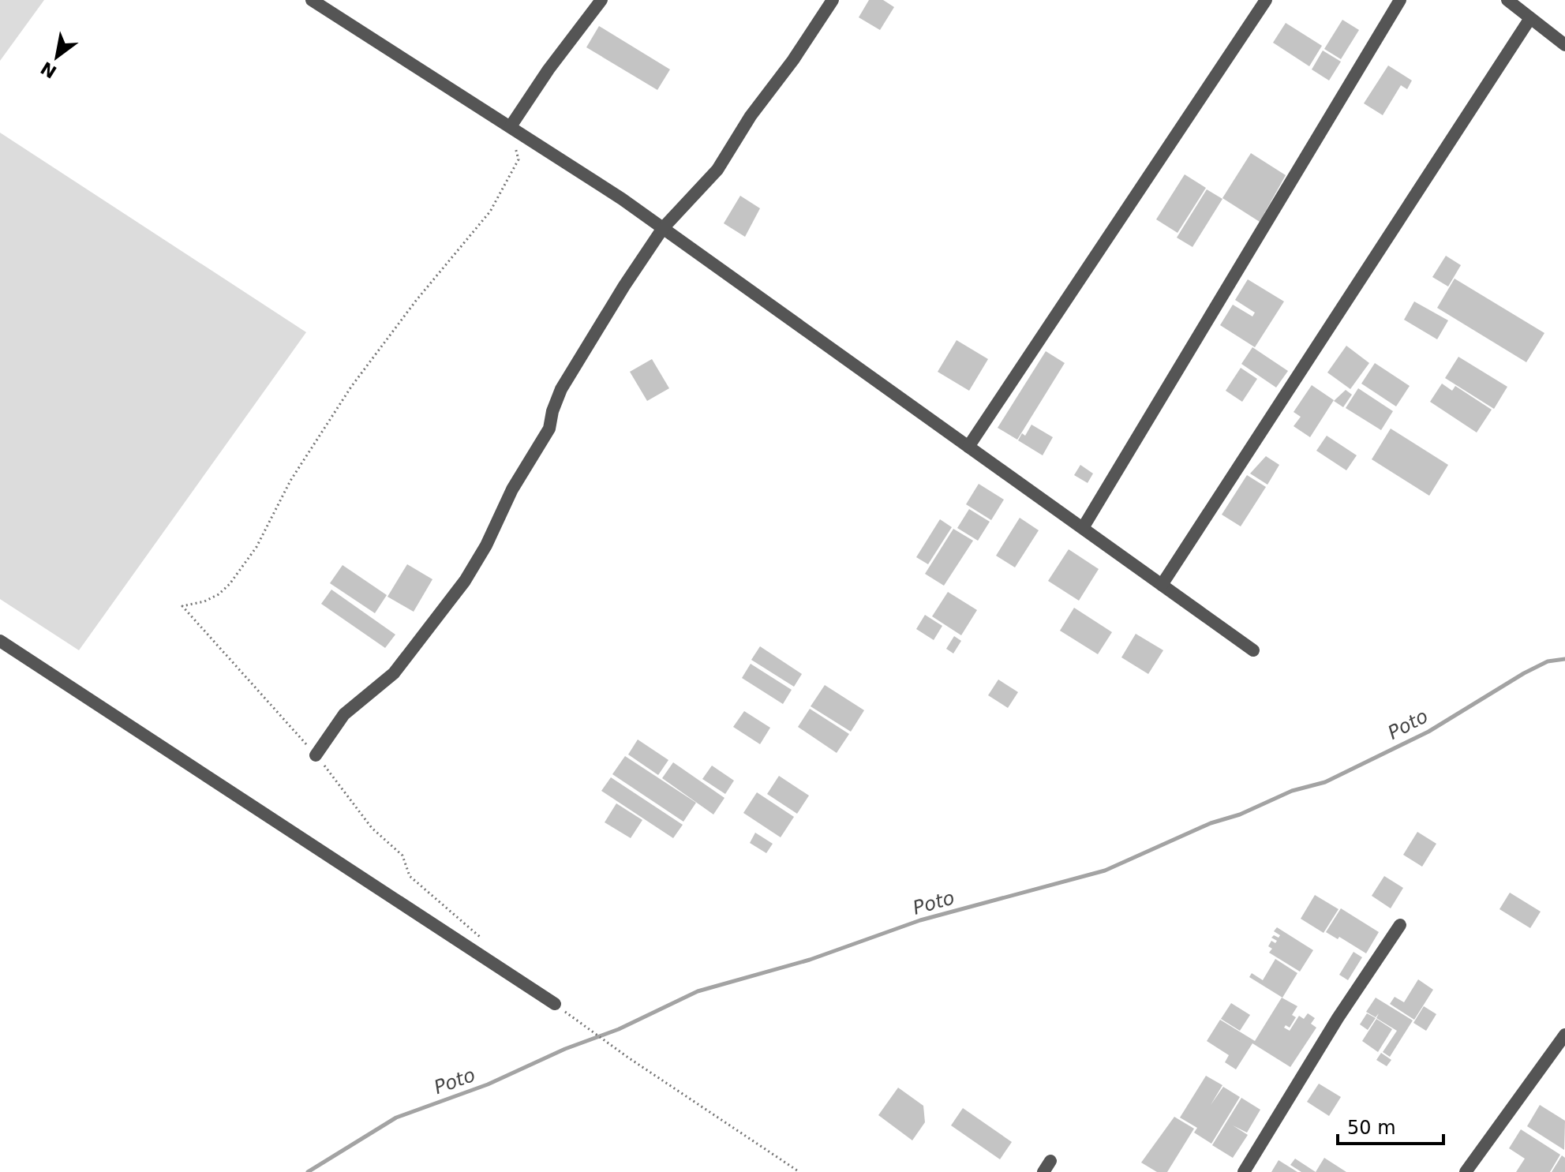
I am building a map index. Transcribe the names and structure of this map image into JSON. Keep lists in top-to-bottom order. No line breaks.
{"water":["Poto"],"scale_bar":"50 m","north":"bottom left"}
